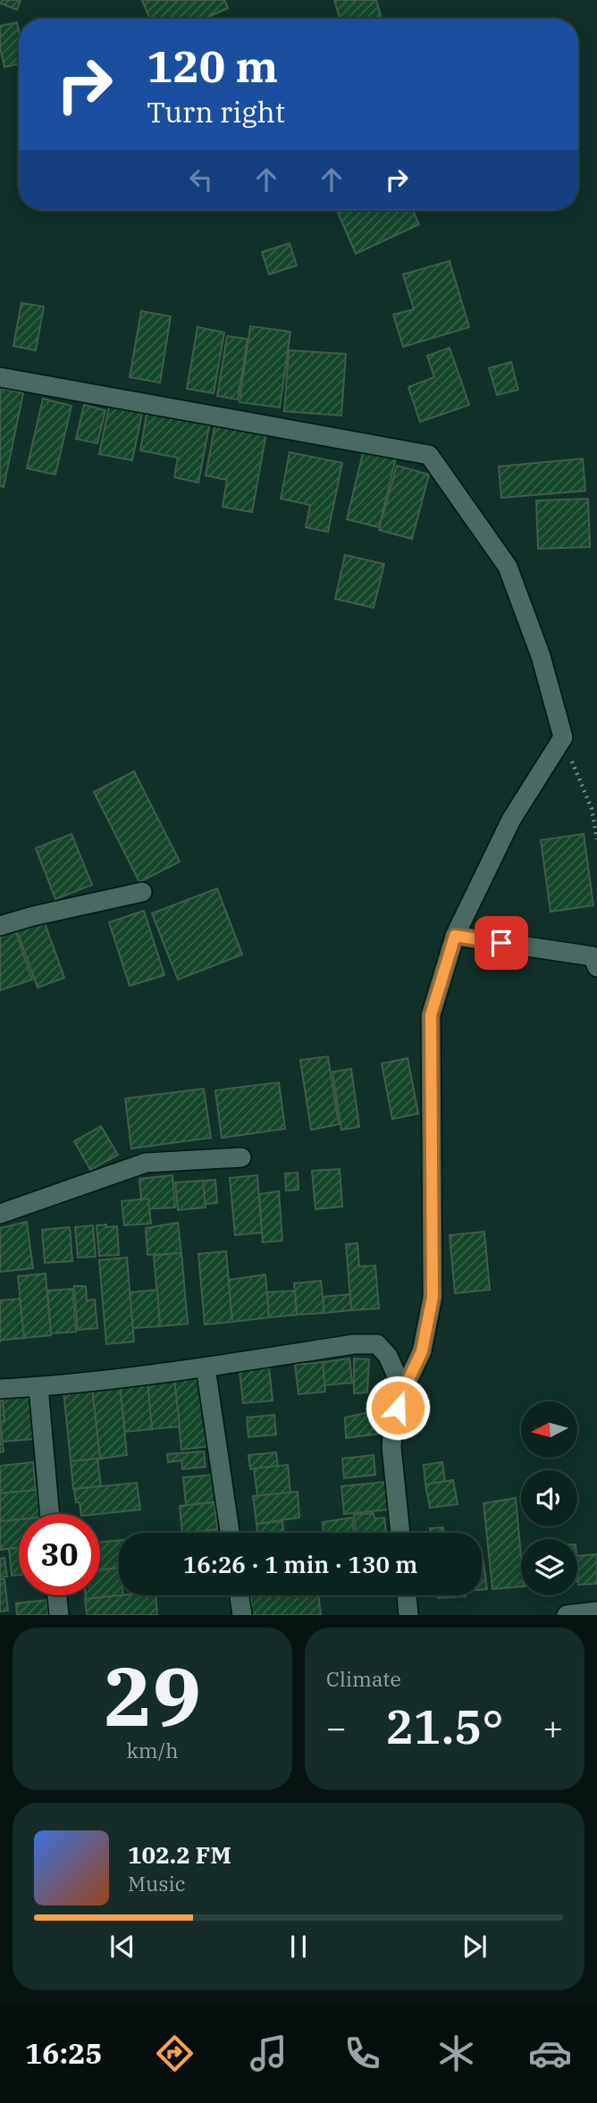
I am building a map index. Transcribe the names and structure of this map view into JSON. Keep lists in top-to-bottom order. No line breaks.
{"north":"left","page":{"turn":["120 m","Turn right"],"limit":"30","trip":"16:26 · 1 min · 130 m","tile":[["29","km/h"],"Climate"],"heat":["−","21.5°","+"],"song":["102.2 FM","Music"],"tabs":"16:25"}}
